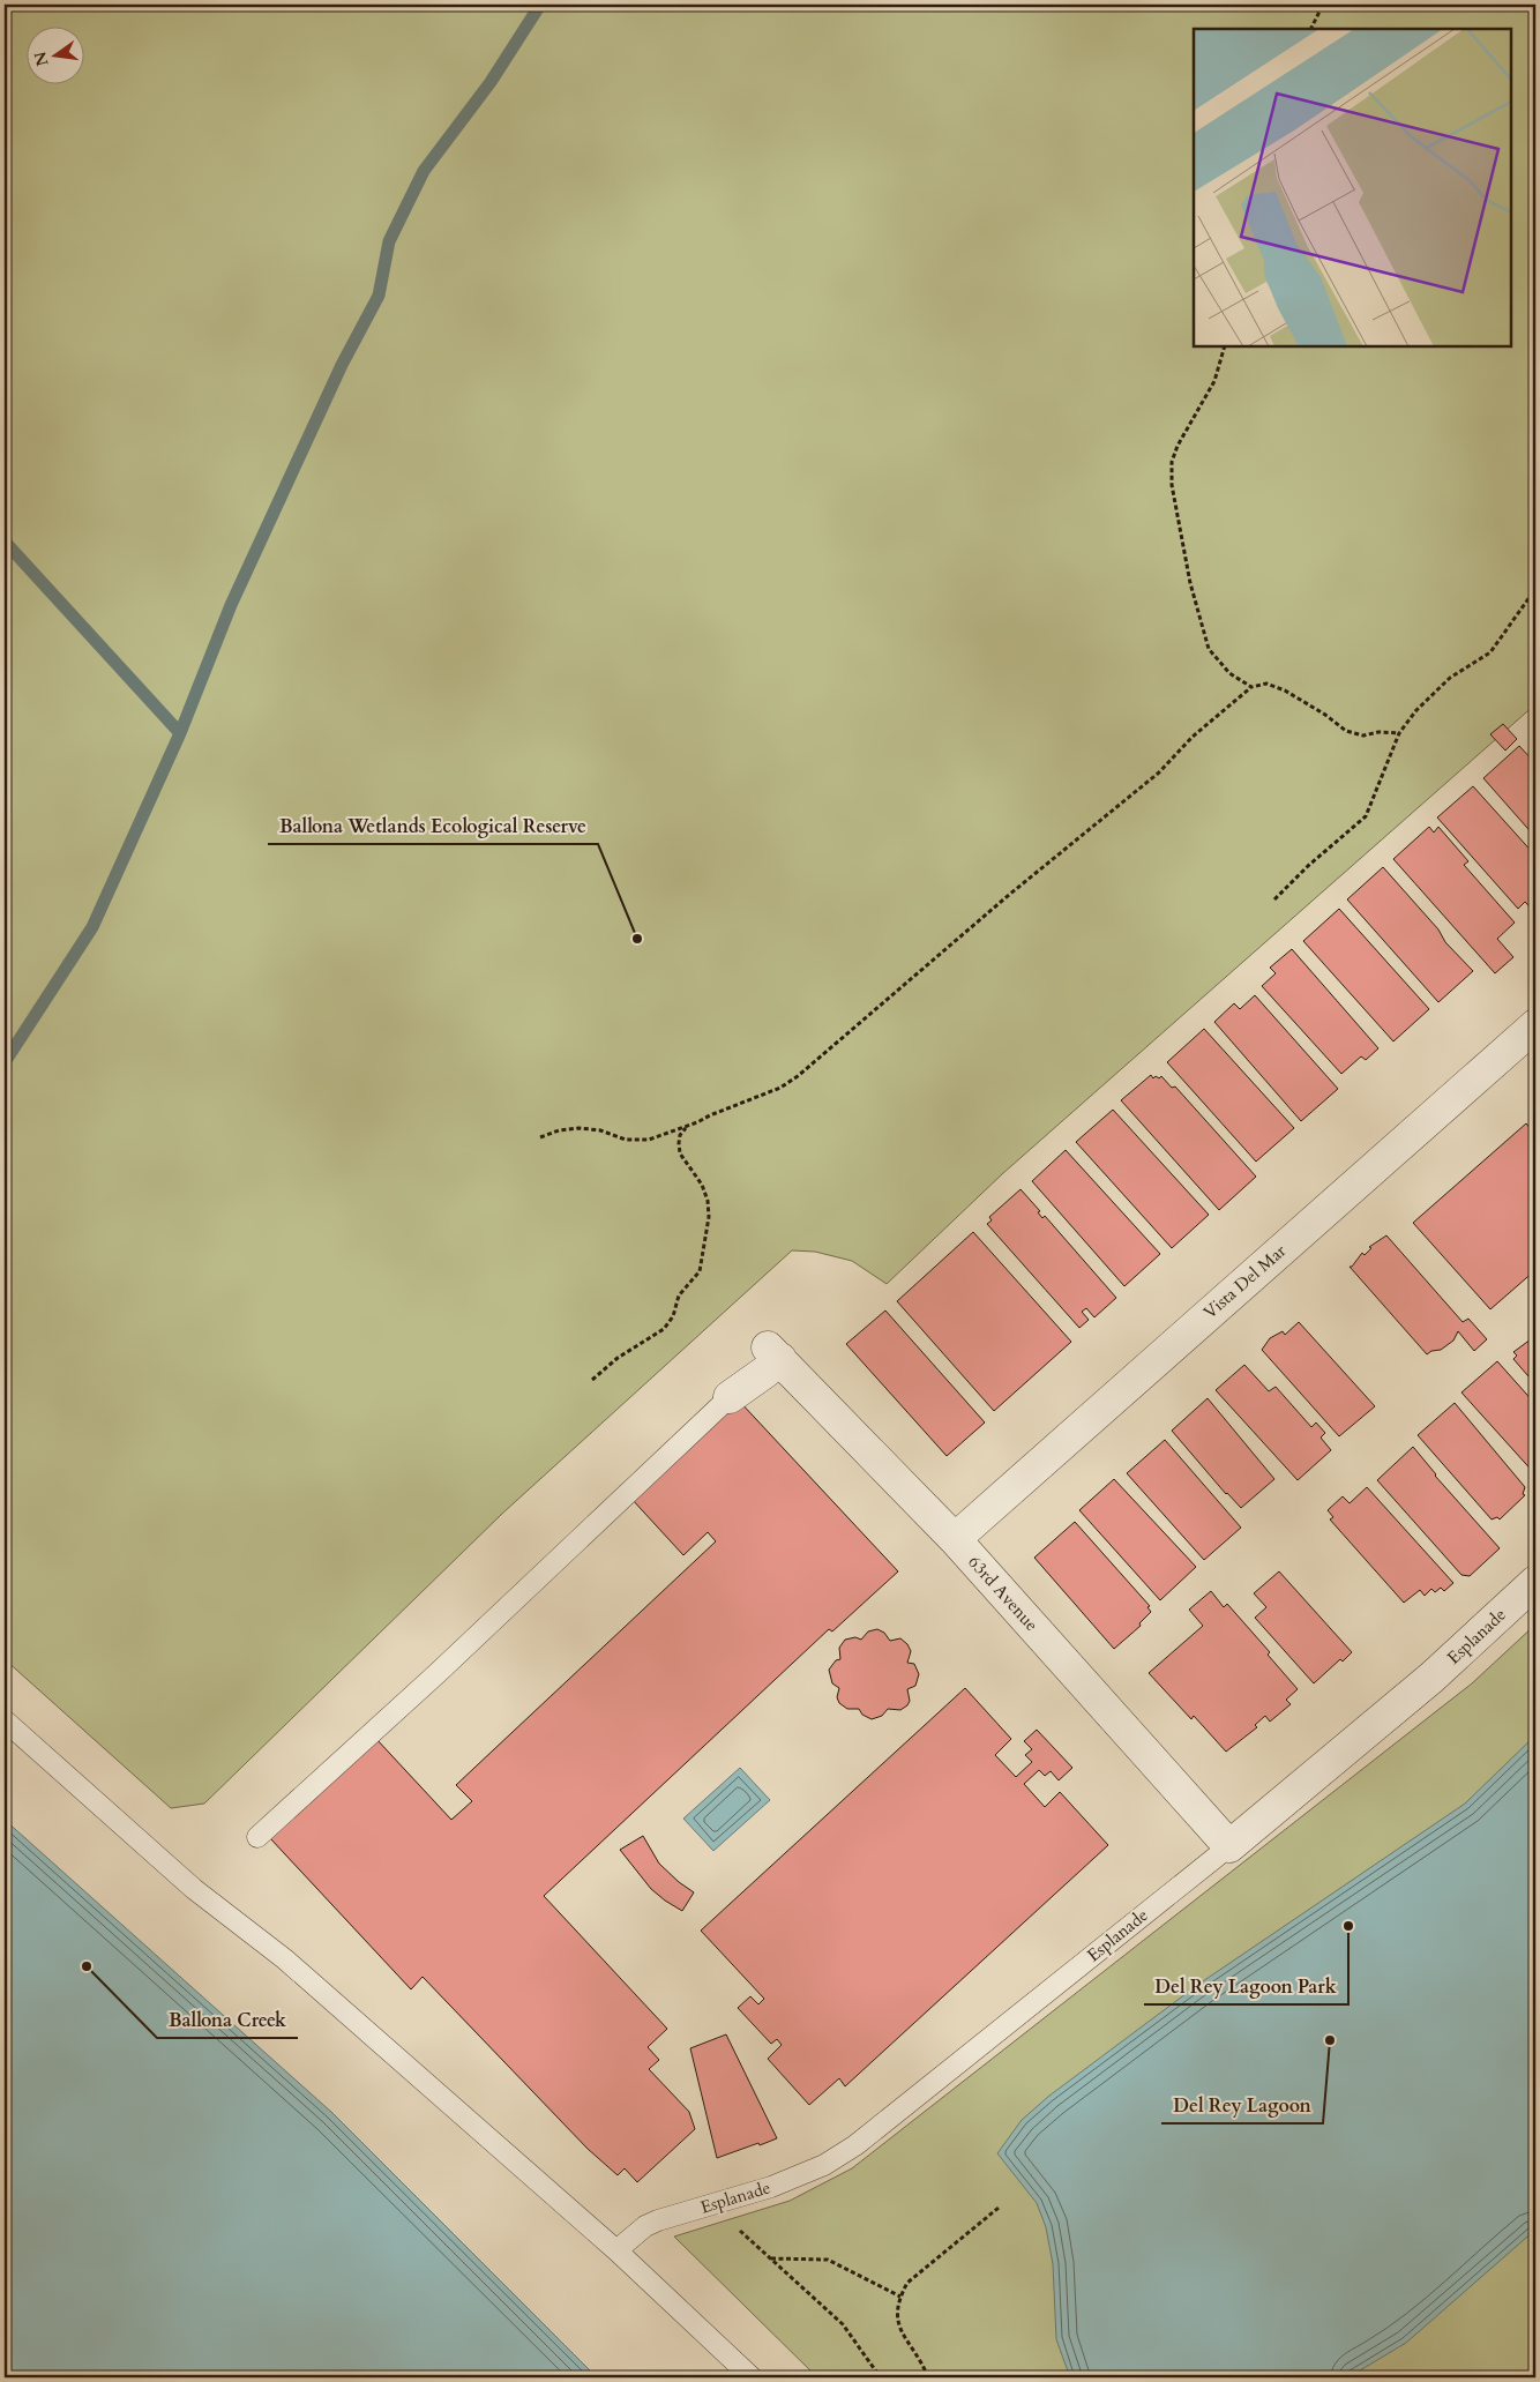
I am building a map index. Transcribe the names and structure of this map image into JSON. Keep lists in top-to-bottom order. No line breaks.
{"streets":{"street":["Vista Del Mar","63rd Avenue","Esplanade"]},"crossings":[["Vista Del Mar","63rd Avenue"],["63rd Avenue","Esplanade"]],"places":["Ballona Wetlands Ecological Reserve","Del Rey Lagoon Park","Ballona Creek","Del Rey Lagoon"],"north":"left"}
